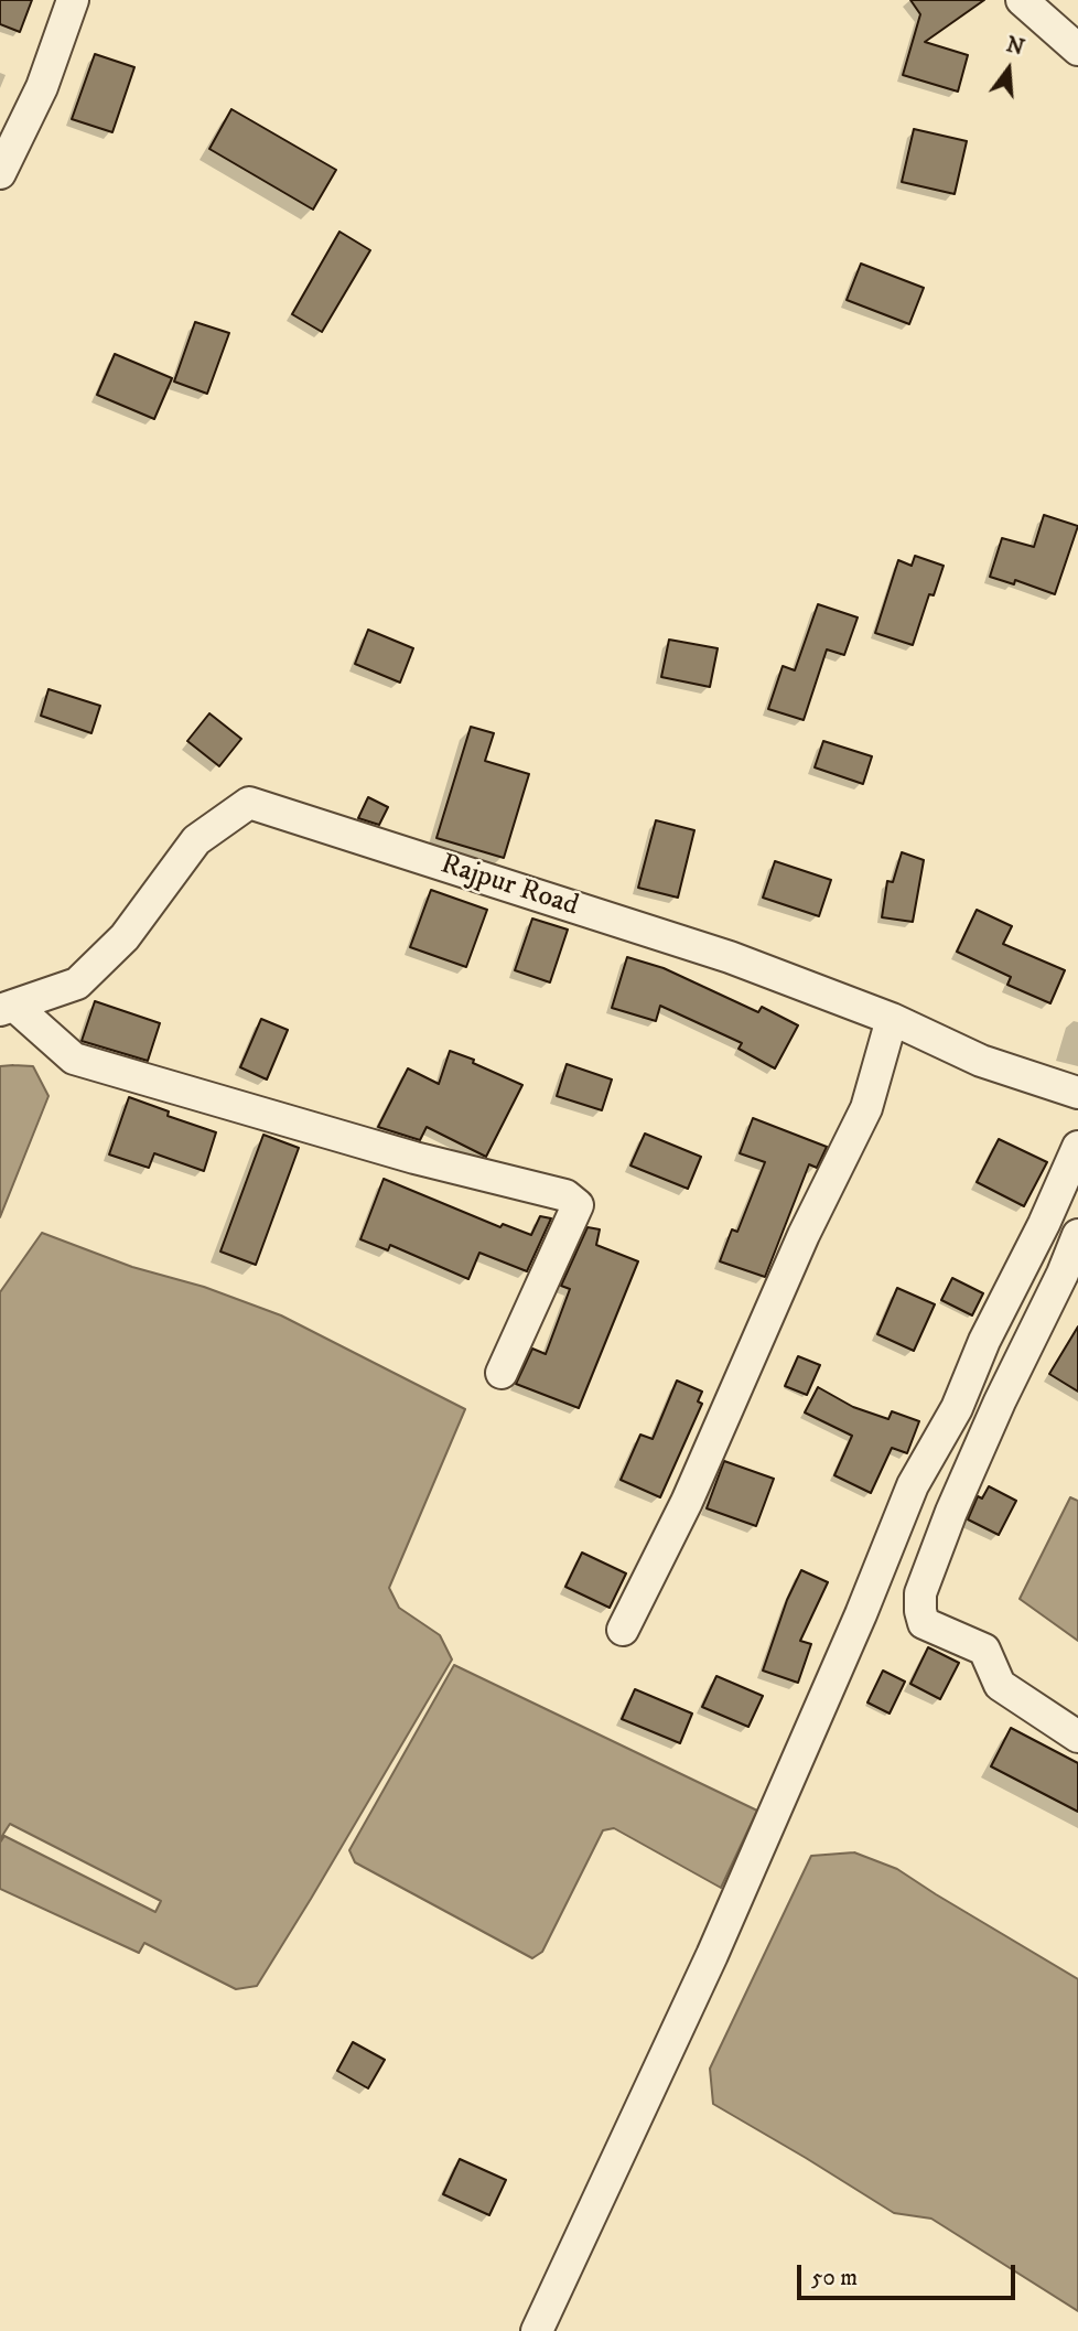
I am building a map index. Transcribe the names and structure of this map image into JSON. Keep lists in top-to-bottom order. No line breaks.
{"streets":{"street":["Rajpur Road"]},"scale_bar":"50 m","north":"top"}
